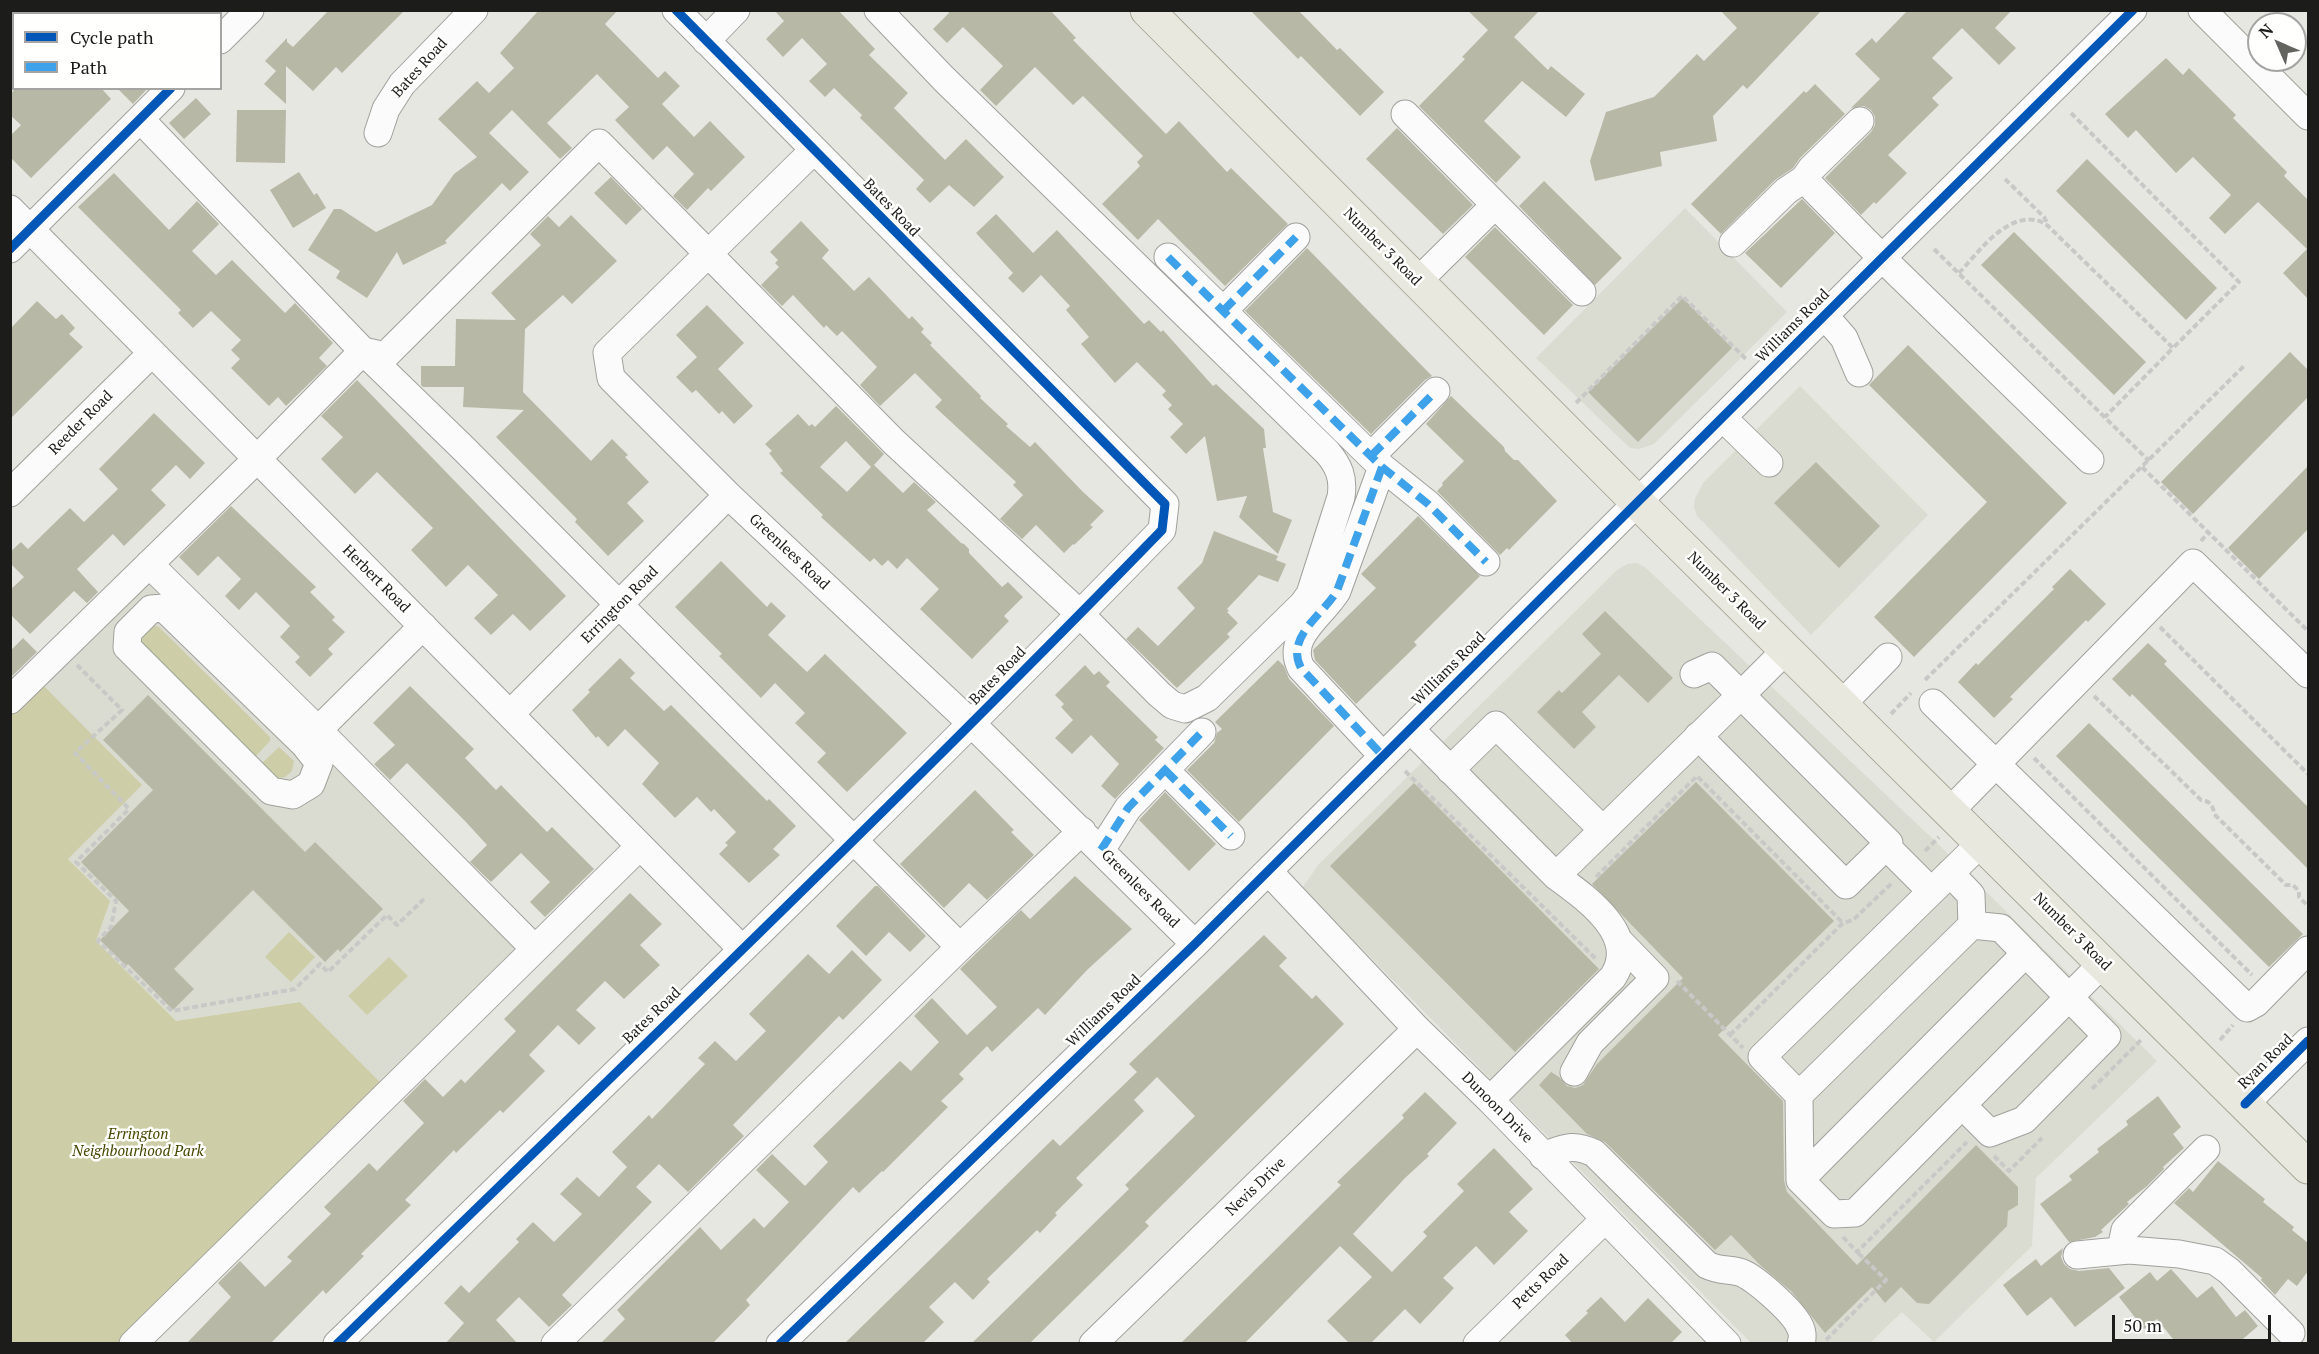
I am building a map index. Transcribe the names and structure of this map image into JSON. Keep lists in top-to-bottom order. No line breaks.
{"streets":{"main road":["Number 3 Road"],"street":["Bates Road","Williams Road","Reeder Road","Greenlees Road","Herbert Road","Errington Road","Ryan Road","Dunoon Drive","Nevis Drive","Petts Road"]},"crossings":[["Bates Road","Greenlees Road"],["Bates Road","Herbert Road"],["Number 3 Road","Williams Road"],["Number 3 Road","Ryan Road"],["Williams Road","Greenlees Road"],["Williams Road","Dunoon Drive"],["Reeder Road","Herbert Road"],["Greenlees Road","Errington Road"],["Herbert Road","Errington Road"],["Dunoon Drive","Nevis Drive"],["Dunoon Drive","Petts Road"]],"parks":["Errington Neighbourhood Park"],"legend":["Cycle path","Path"],"scale_bar":"50 m","north":"top left"}
